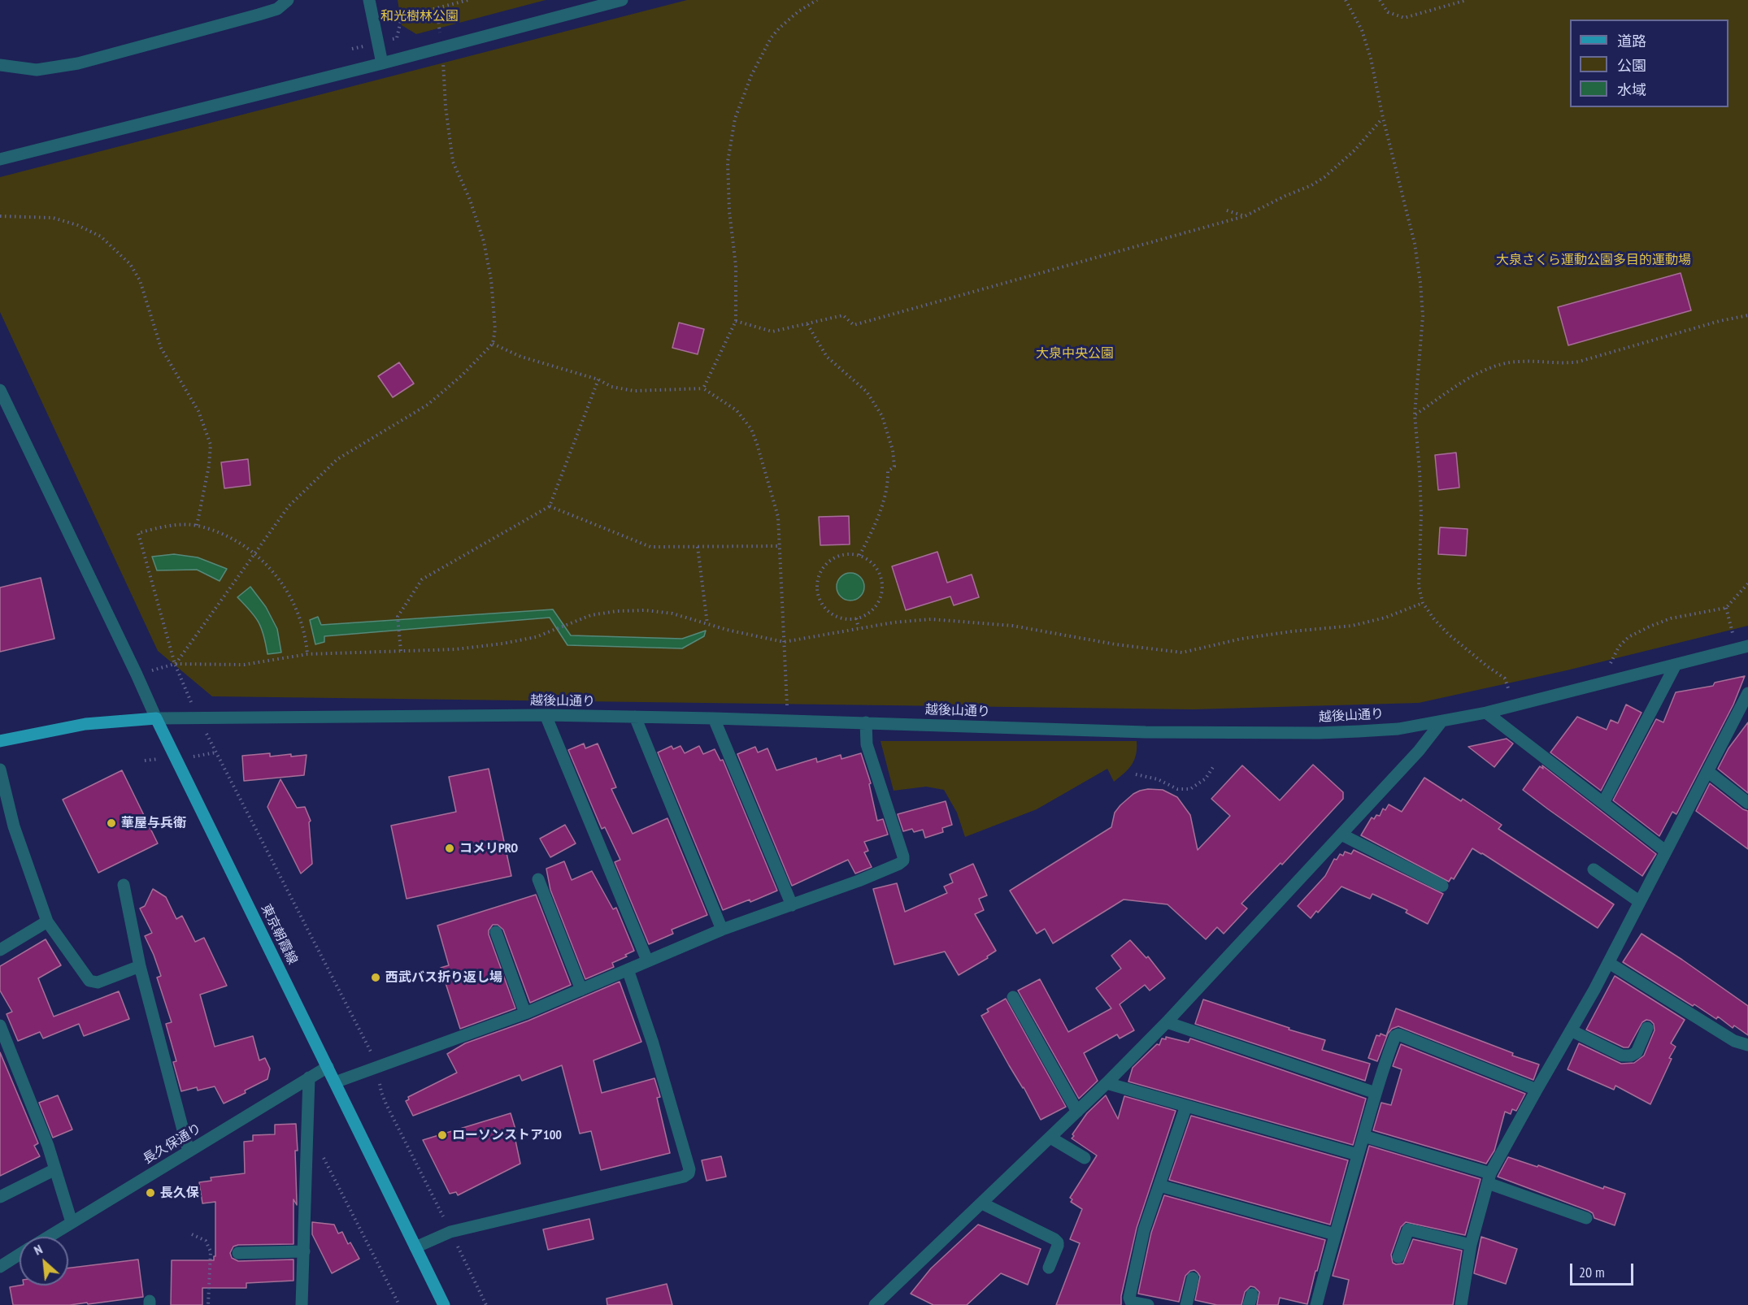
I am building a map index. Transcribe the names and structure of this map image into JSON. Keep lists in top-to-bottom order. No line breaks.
{"streets":{"main road":["東京朝霞線"],"street":["越後山通り","長久保通り"]},"crossings":[["越後山通り","東京朝霞線"],["東京朝霞線","長久保通り"]],"parks":["和光樹林公園","大泉さくら運動公園多目的運動場","大泉中央公園"],"places":["華屋与兵衛","コメリPRO","西武バス折り返し場","ローソンストア100","長久保"],"legend":["道路","公園","水域"],"scale_bar":"20 m","north":"top left"}
